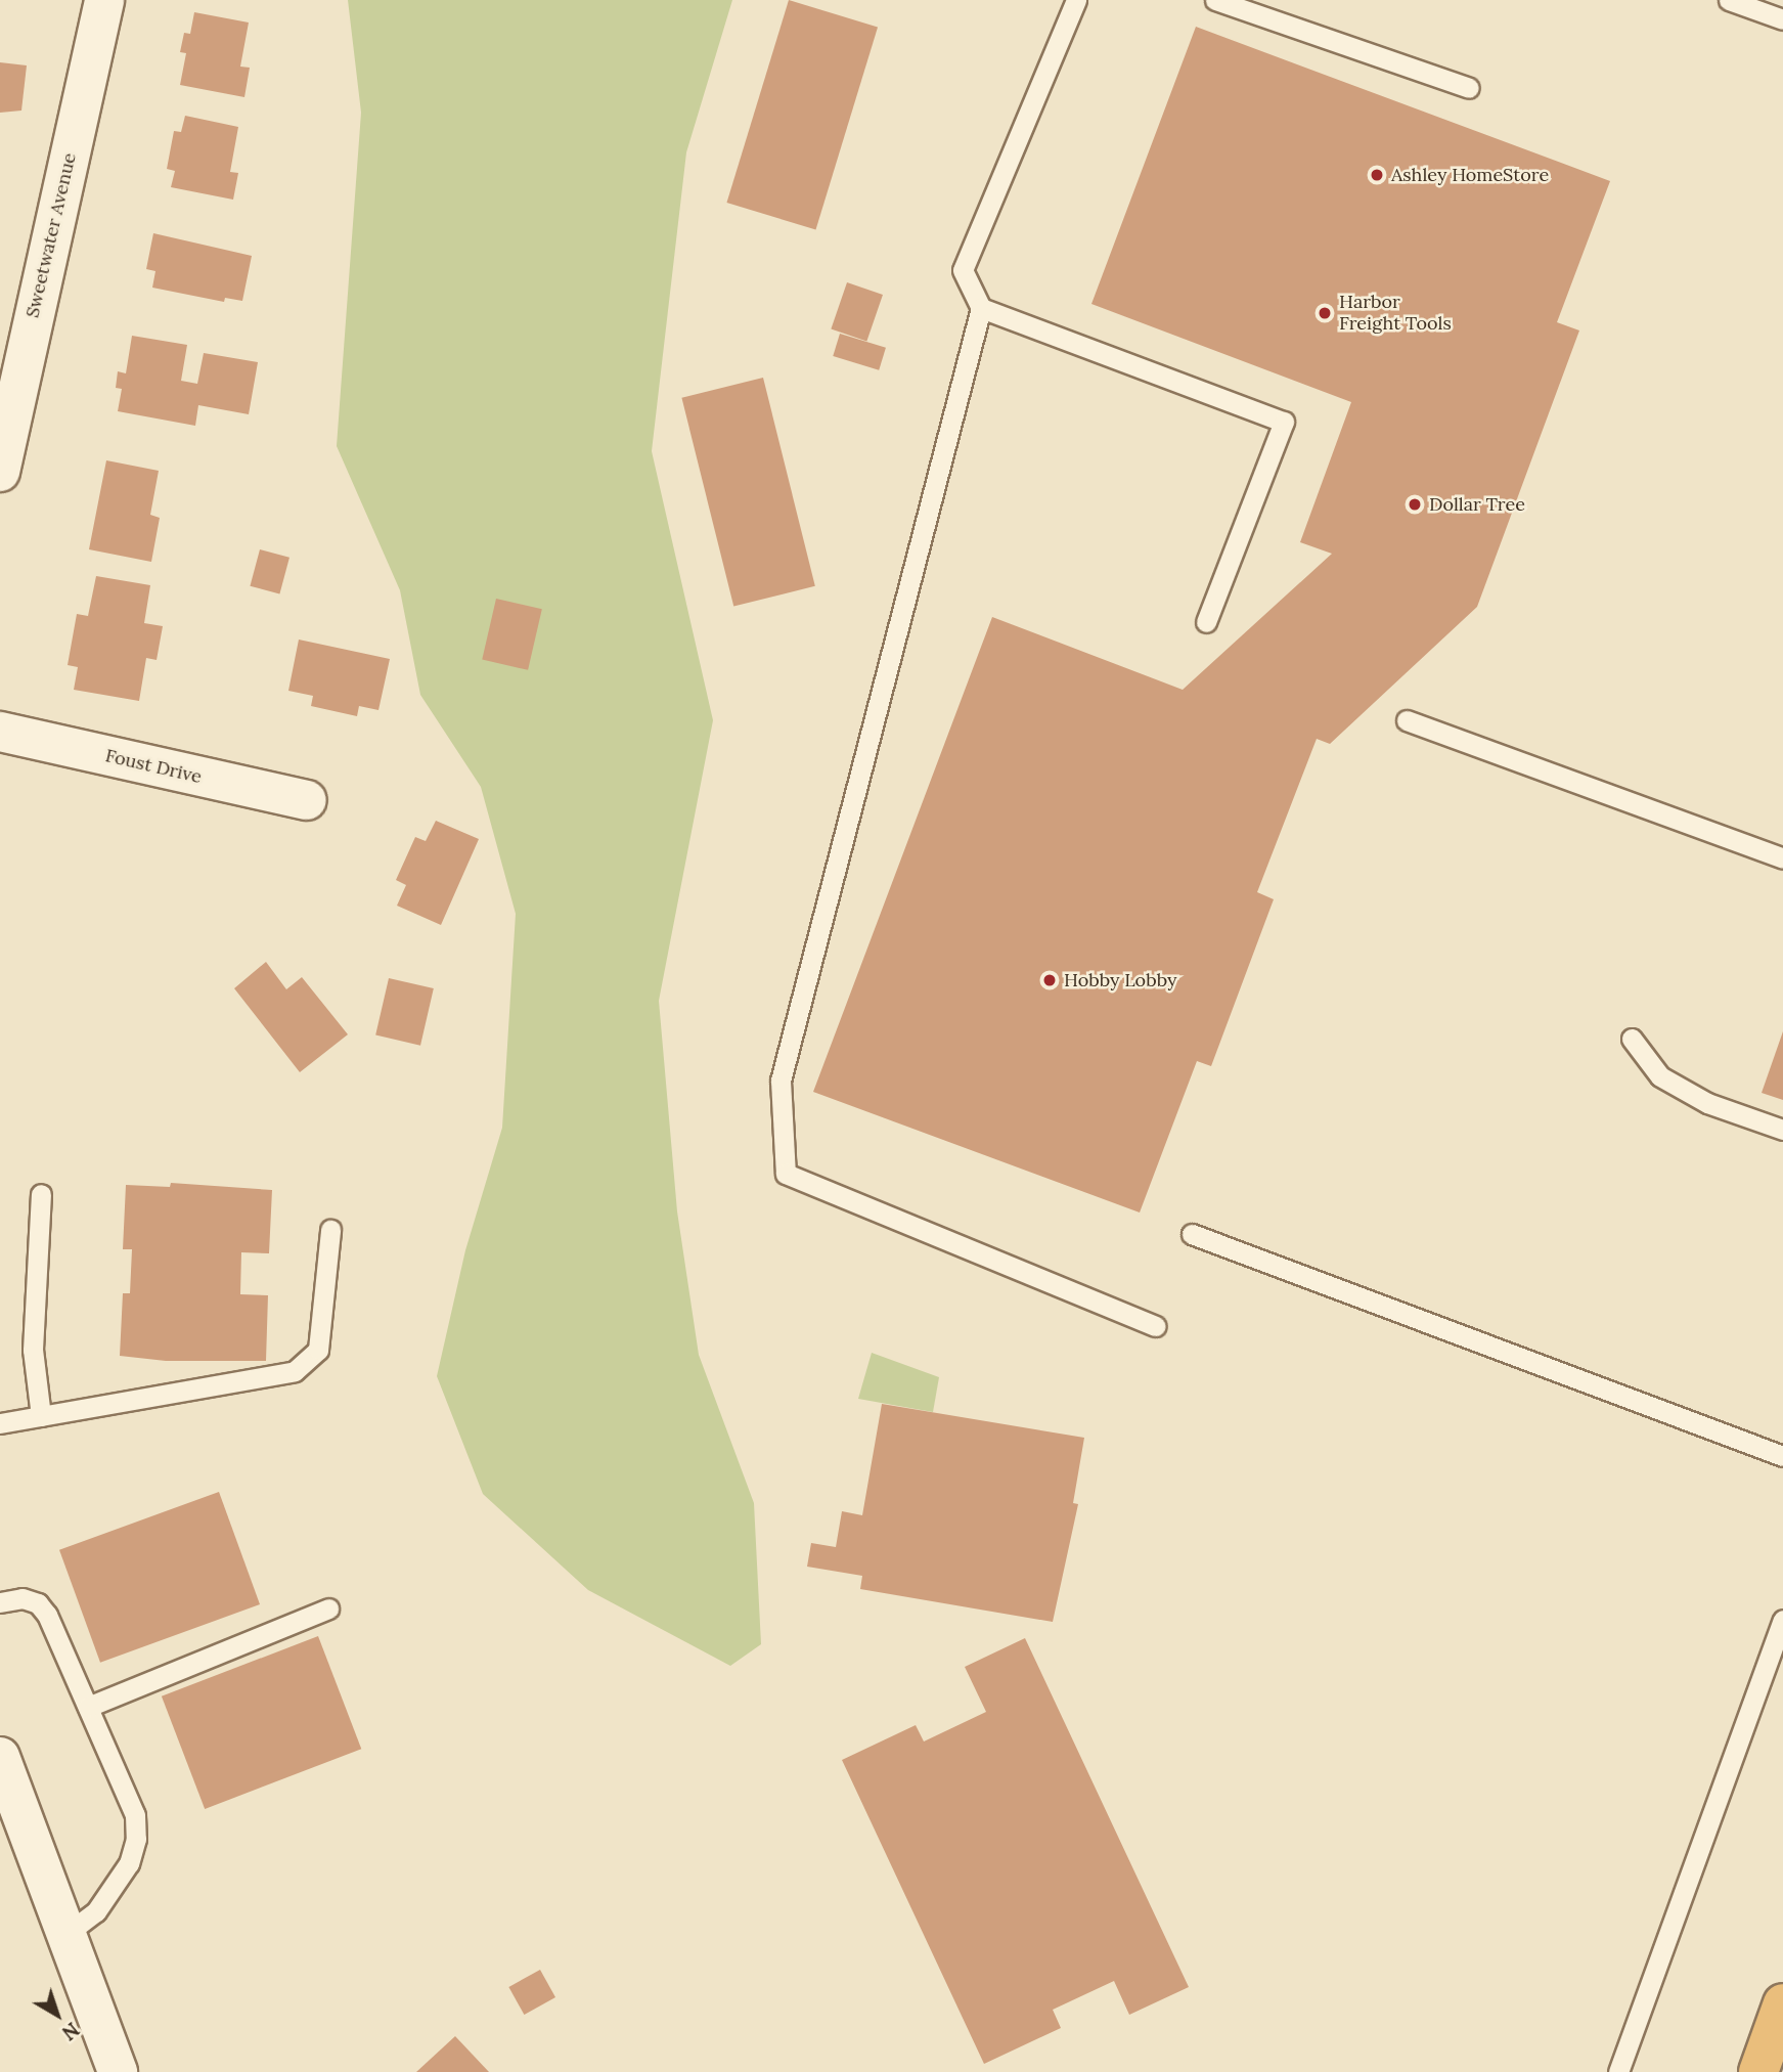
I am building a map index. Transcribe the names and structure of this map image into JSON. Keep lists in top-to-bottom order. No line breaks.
{"streets":{"street":["Sweetwater Avenue","Foust Drive"]},"places":["Ashley HomeStore","Harbor Freight Tools","Dollar Tree","Hobby Lobby"],"north":"bottom right"}
